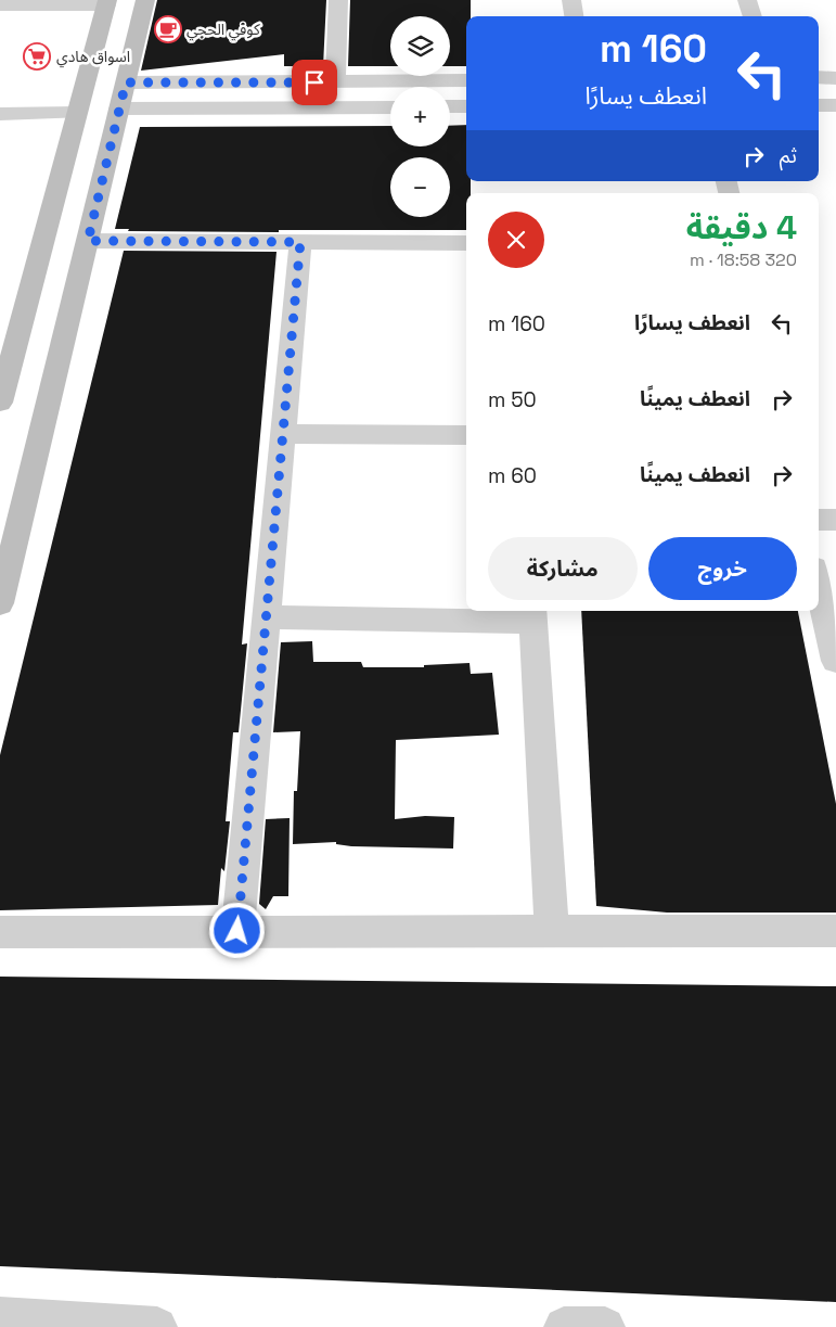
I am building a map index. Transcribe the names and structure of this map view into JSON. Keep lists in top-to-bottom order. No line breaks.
{"places":{"cafe":["كوفي الحجي"],"supermarket":["اسواق هادي"]},"page":{"map_buttons":["+","−"],"turn":["160 m","انعطف يسارًا"],"then":"ثم","heading":["4 دقيقة","320 m · 18:58"],"list":[{"name":"انعطف يسارًا","value":"160 m"},{"name":"انعطف يمينًا","value":"50 m"},{"name":"انعطف يمينًا","value":"60 m"}],"buttons":["خروج","مشاركة"]}}
